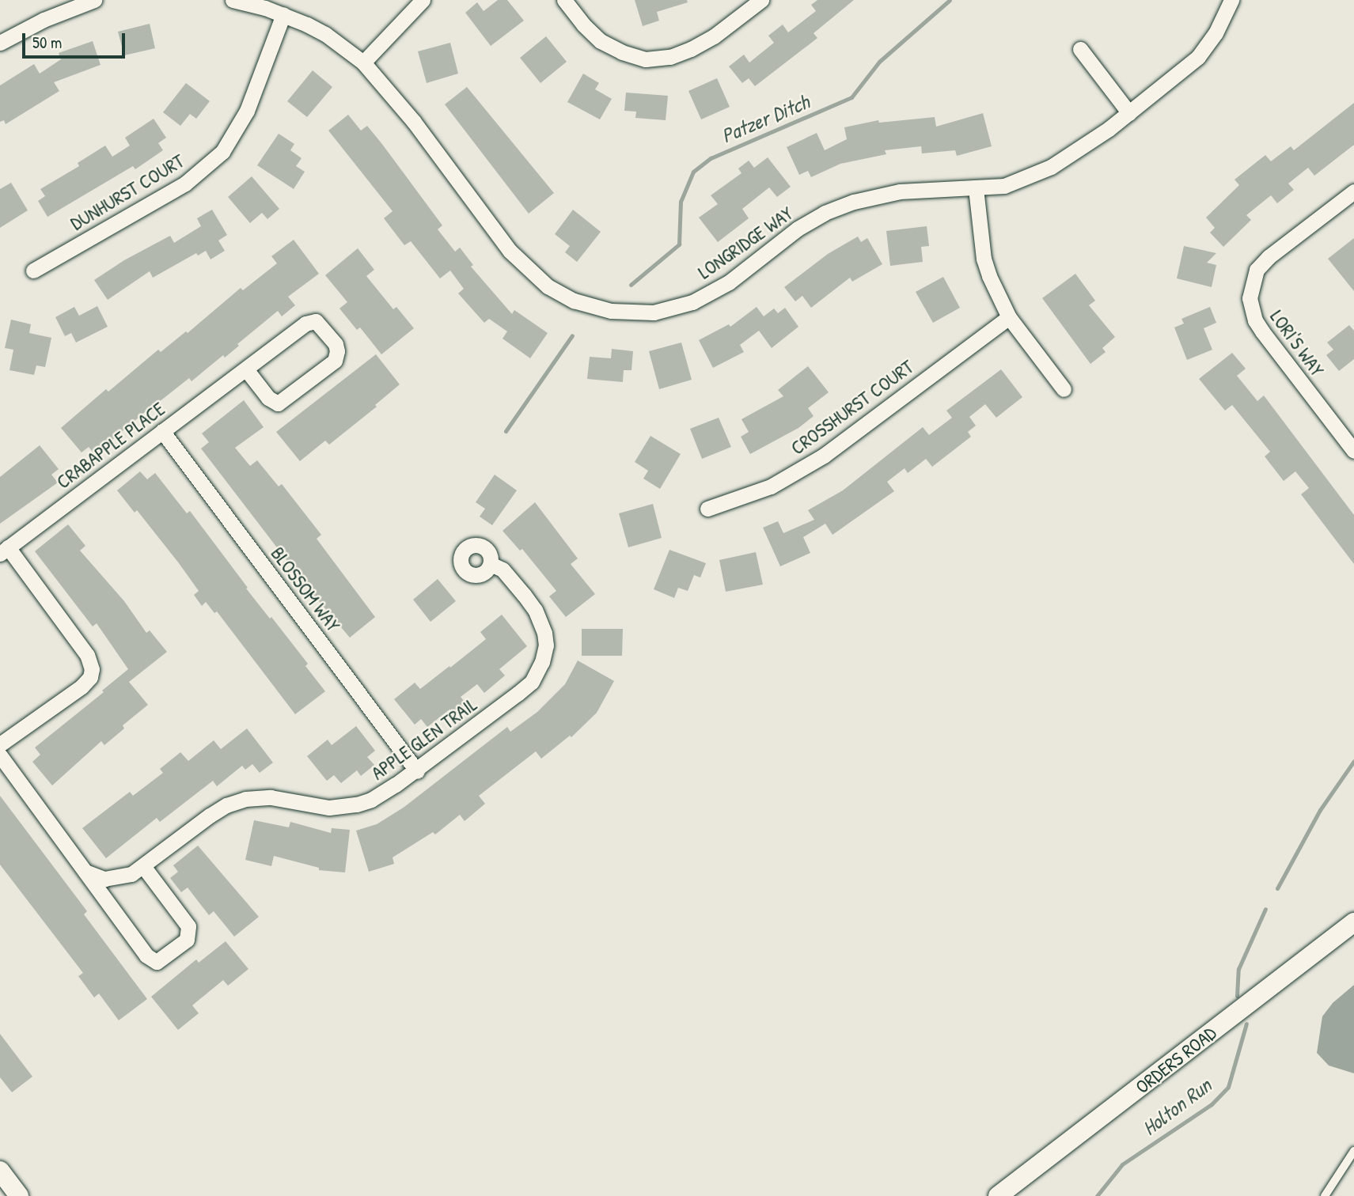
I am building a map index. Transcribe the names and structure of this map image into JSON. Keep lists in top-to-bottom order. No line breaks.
{"streets":{"street":["DUNHURST COURT","LONGRIDGE WAY","LORI'S WAY","CROSSHURST COURT","CRABAPPLE PLACE","BLOSSOM WAY","APPLE GLEN TRAIL","ORDERS ROAD"]},"crossings":[["DUNHURST COURT","LONGRIDGE WAY"],["CRABAPPLE PLACE","BLOSSOM WAY"],["BLOSSOM WAY","APPLE GLEN TRAIL"]],"water":["Patzer Ditch","Holton Run"],"scale_bar":"50 m"}
